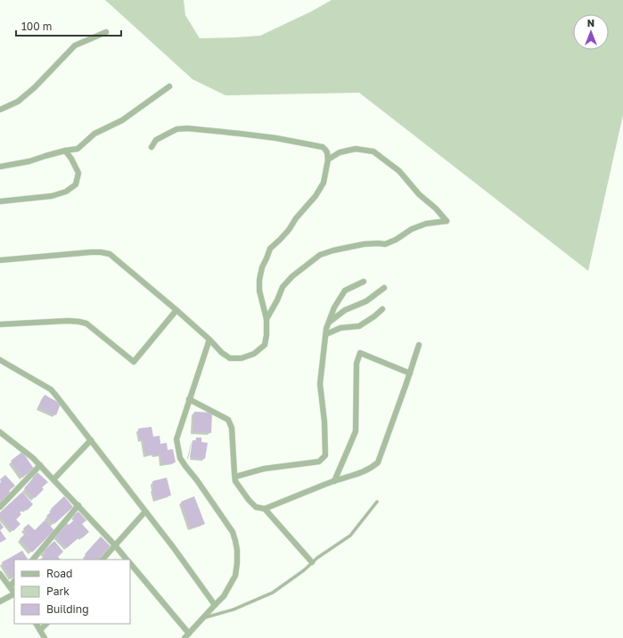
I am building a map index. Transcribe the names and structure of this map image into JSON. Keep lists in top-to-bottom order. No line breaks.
{"legend":["Road","Park","Building"],"scale_bar":"100 m","north":"top"}
